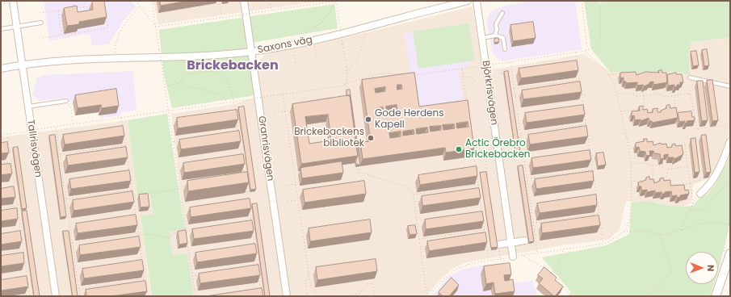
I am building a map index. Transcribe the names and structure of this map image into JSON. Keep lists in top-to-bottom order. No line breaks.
{"streets":{"street":["Saxons väg","Björkrisvägen","Tallrisvägen","Granrisvägen"]},"crossings":[["Saxons väg","Tallrisvägen"],["Saxons väg","Granrisvägen"]],"districts":["Brickebacken"],"places":["Gode Herdens Kapell","Brickebackens bibliotek","Actic Örebro Brickebacken"],"north":"right"}
